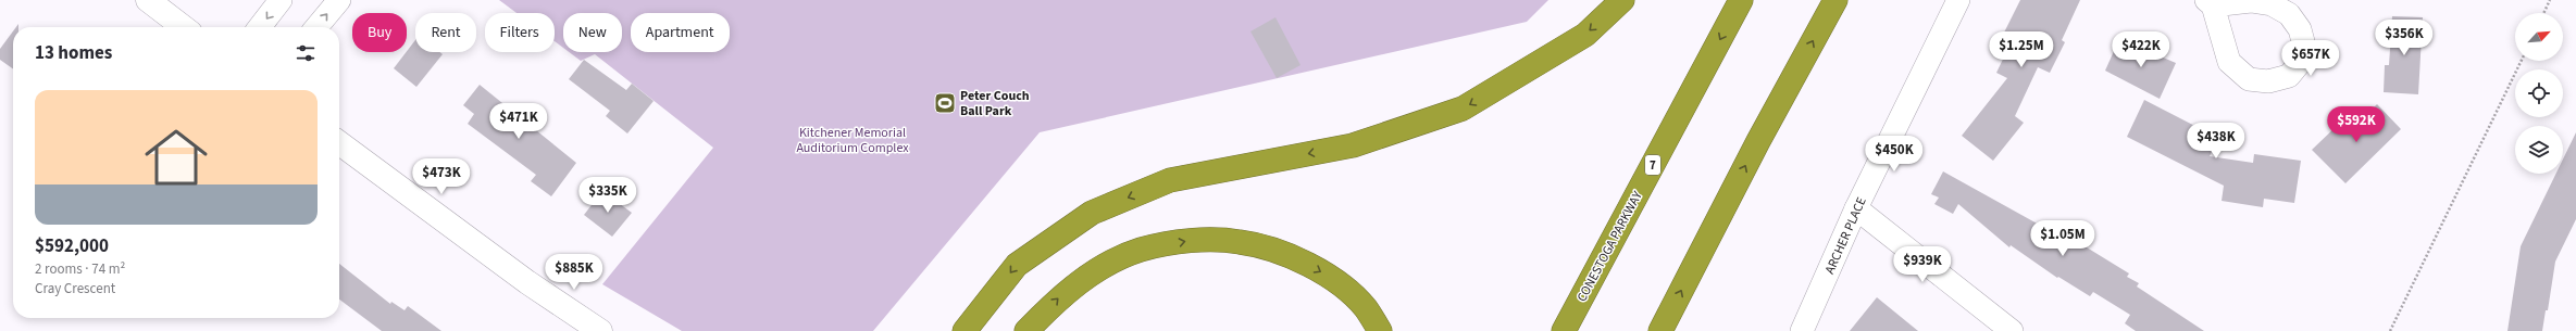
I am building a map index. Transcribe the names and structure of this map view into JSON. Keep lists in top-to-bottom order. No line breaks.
{"streets":{"highway":["7","CONESTOGA PARKWAY"],"street":["ARCHER PLACE"]},"parks":["Kitchener Memorial Auditorium Complex"],"places":{"sports":["Peter Couch Ball Park"]},"north":"top right","page":{"chip":["Buy","Rent","Filters","New","Apartment"],"price":["$356K","$1.25M","$422K","$657K","$471K","$592K","$438K","$450K","$473K","$335K","$1.05M","$939K","$885K"],"heading":"13 homes","list":[{"name":"$592,000","note":"2 rooms · 74 m² · Cray Crescent"}]}}
